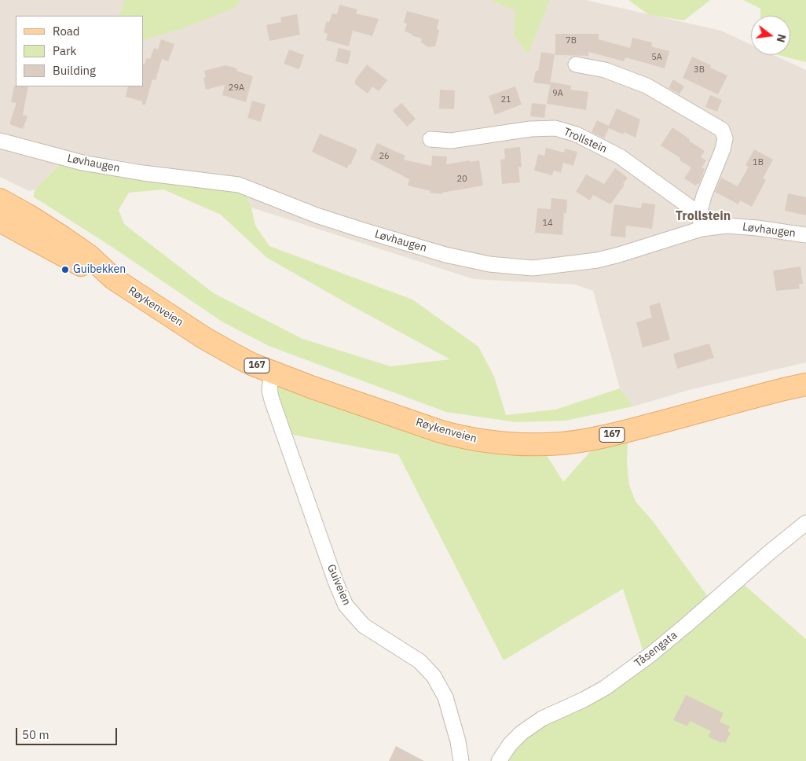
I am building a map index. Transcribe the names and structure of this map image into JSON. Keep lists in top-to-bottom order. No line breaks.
{"streets":{"main road":["Røykenveien","167"],"street":["Trollstein","Løvhaugen","Guiveien","Tåsengata"]},"crossings":[["Røykenveien","Guiveien"]],"districts":["Trollstein"],"places":["Guibekken"],"house_numbers":["7B","5A","3B","29A","9A","21","26","1B","20","14"],"legend":["Road","Park","Building"],"scale_bar":"50 m","north":"right"}
